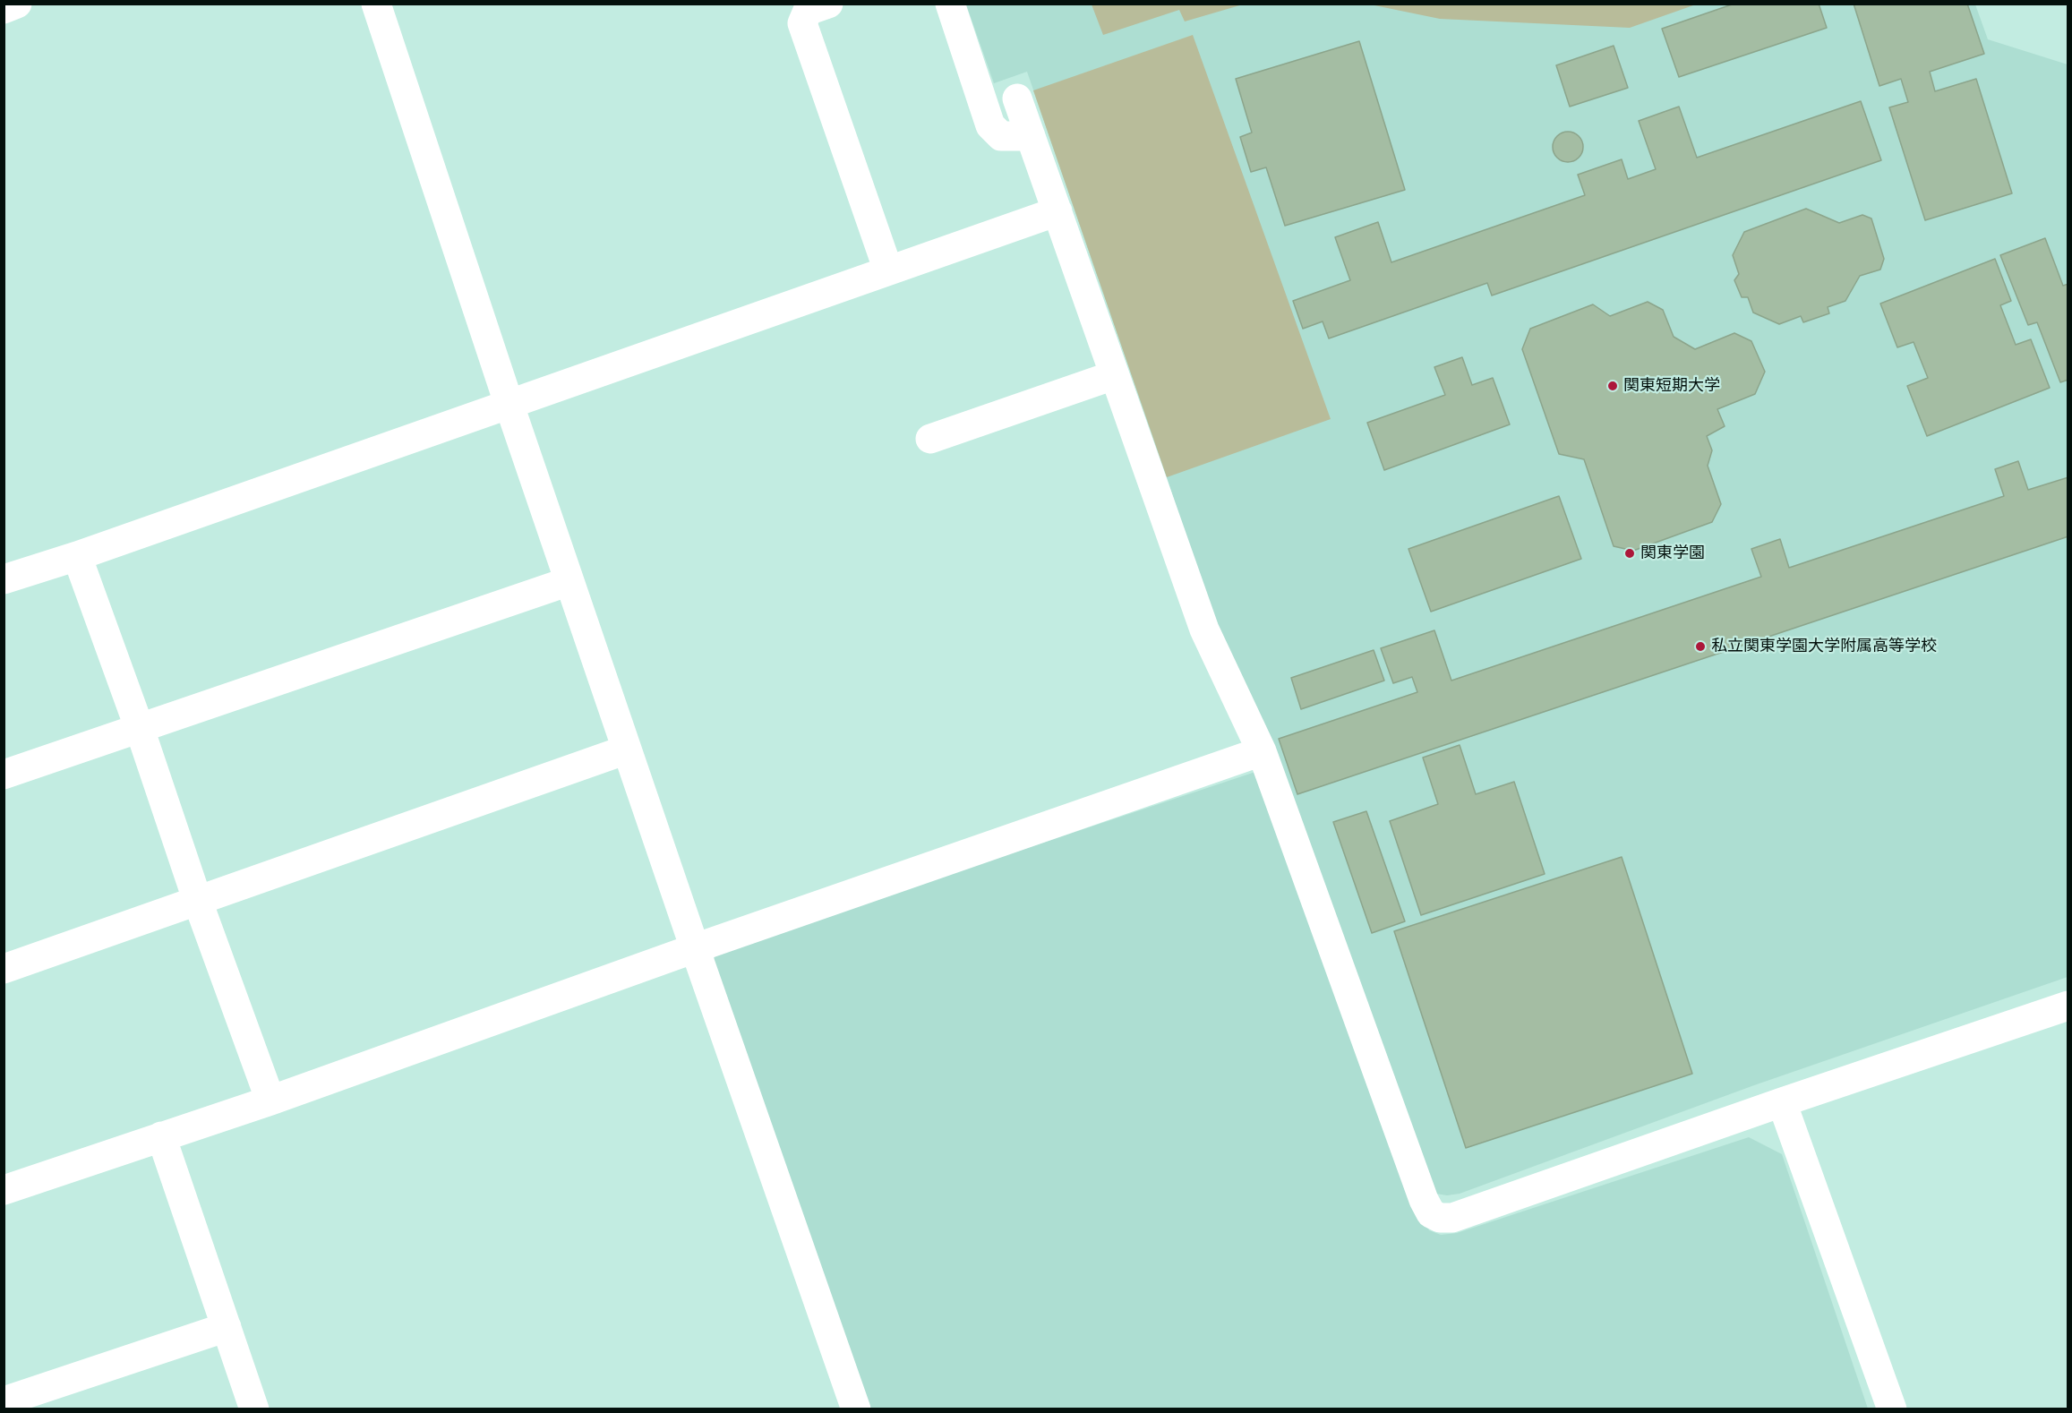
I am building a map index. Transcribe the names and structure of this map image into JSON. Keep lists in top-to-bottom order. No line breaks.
{"places":["関東短期大学","関東学園","私立関東学園大学附属高等学校"]}
